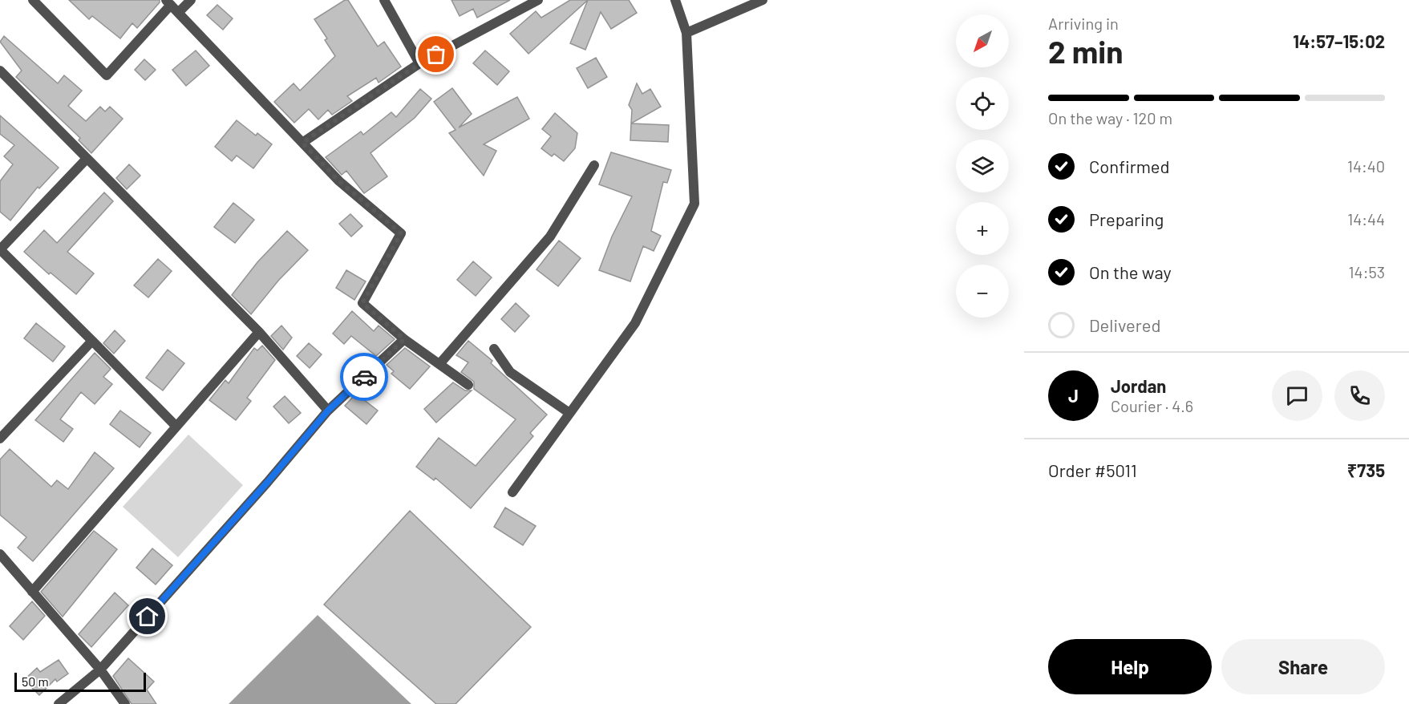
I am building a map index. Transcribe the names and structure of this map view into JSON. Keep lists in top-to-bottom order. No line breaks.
{"scale_bar":"50 m","north":"bottom left","page":{"heading":["2 min","Arriving in","14:57–15:02"],"panel":["Jordan","Courier · 4.6","Order #5011","₹735"],"map_buttons":["+","−"],"bar":"On the way · 120 m","list":[["Confirmed","14:40"],["Preparing","14:44"],["On the way","14:53"],"Delivered"],"round":"J","buttons":["Help","Share"],"scale":"50 m"}}
